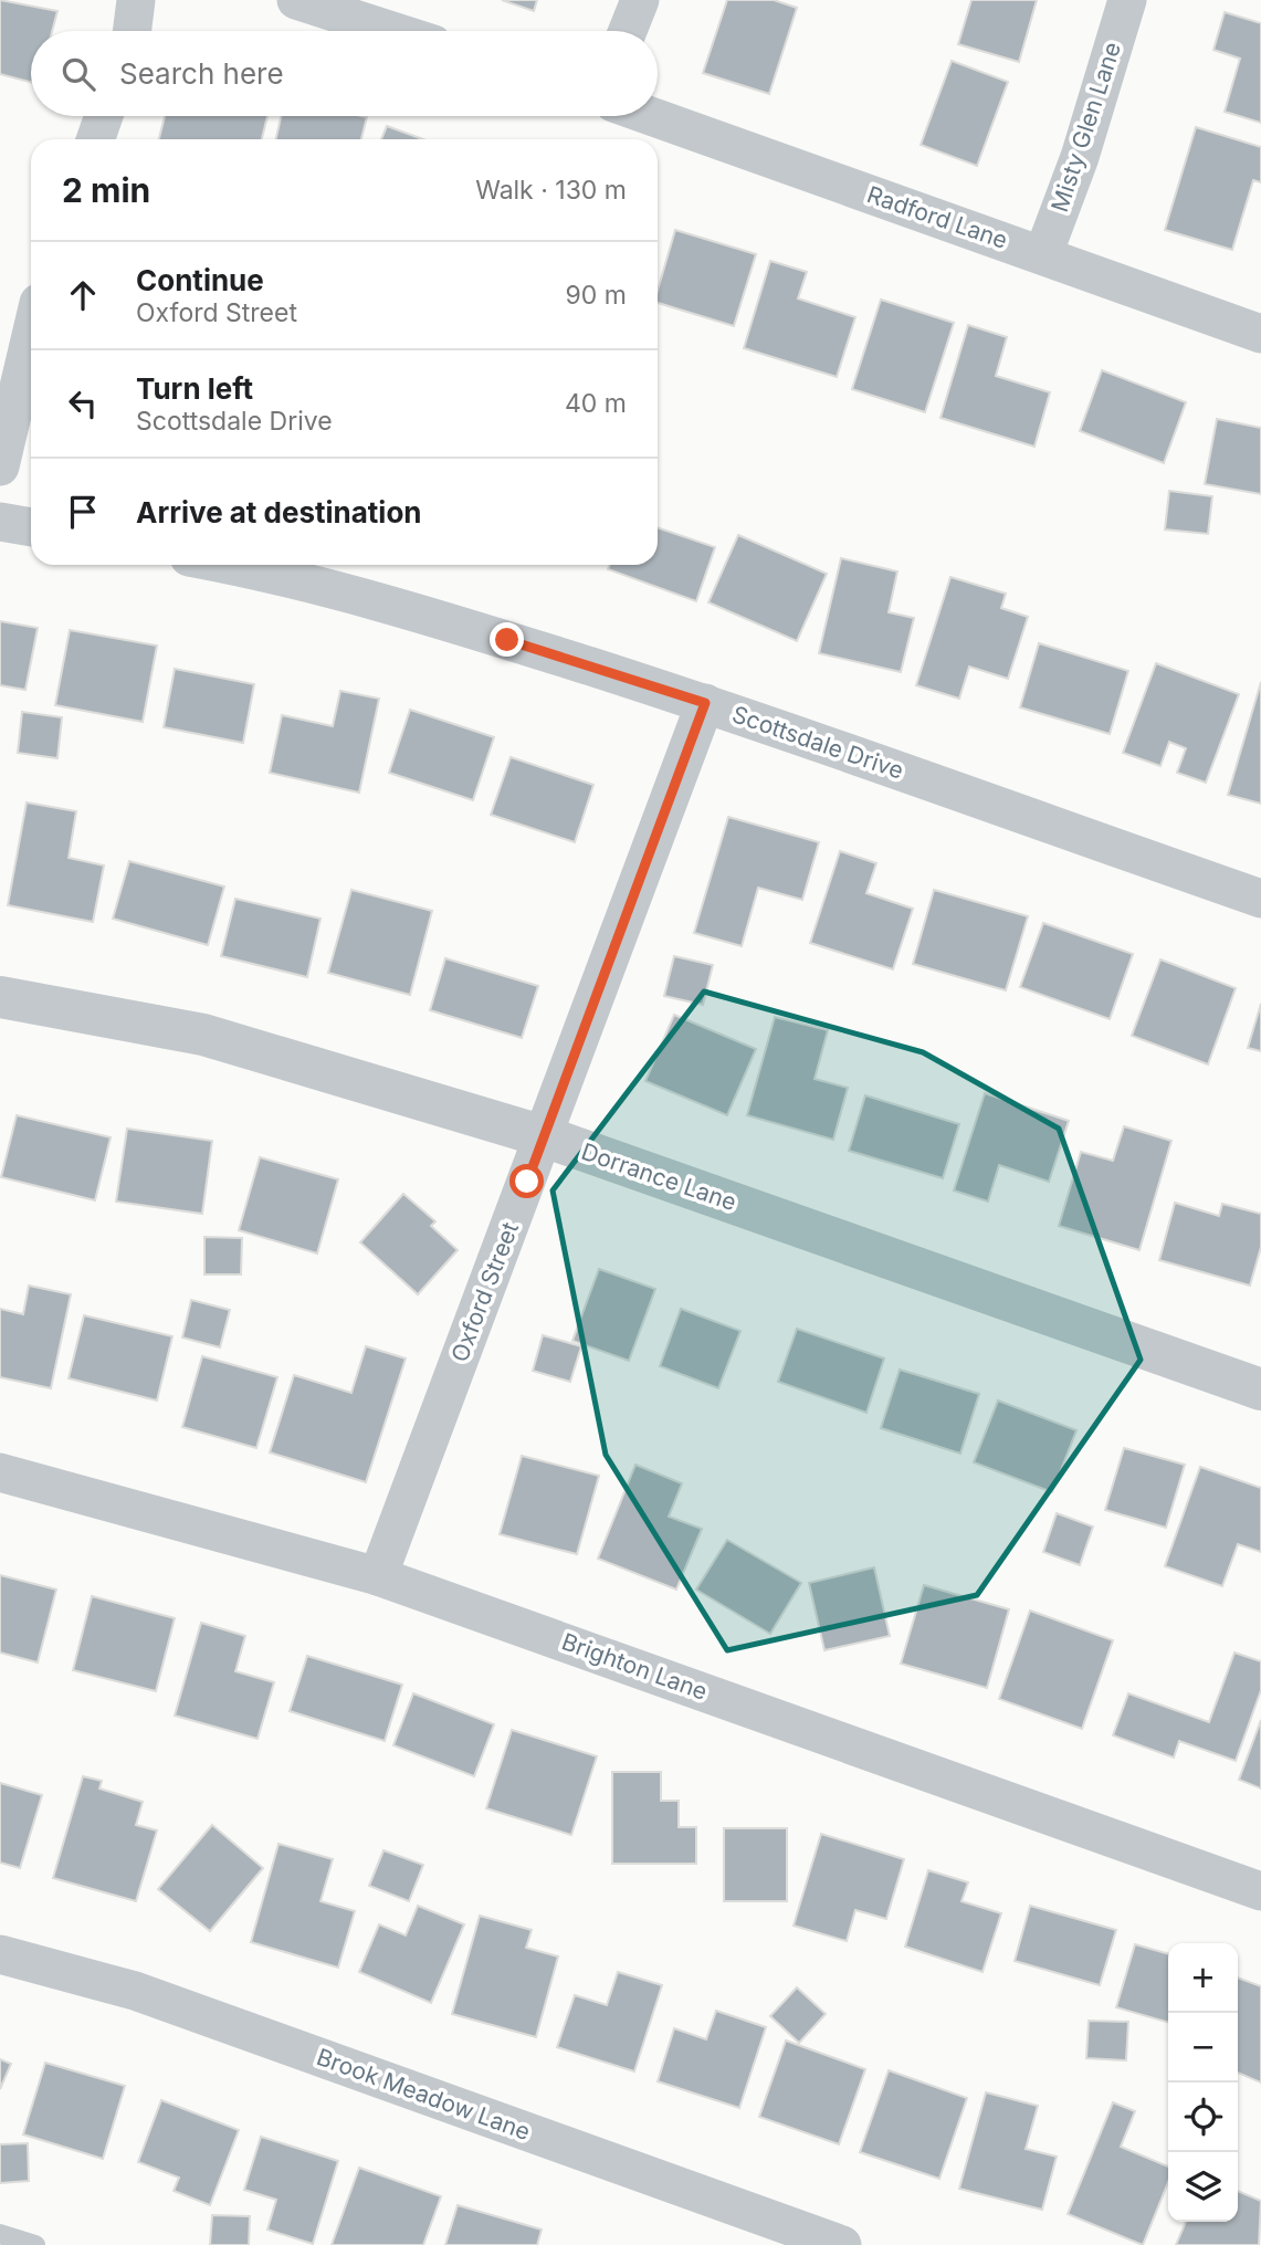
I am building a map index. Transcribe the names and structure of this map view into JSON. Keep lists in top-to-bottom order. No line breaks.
{"streets":{"street":["Misty Glen Lane","Radford Lane","Scottsdale Drive","Dorrance Lane","Oxford Street","Brighton Lane","Brook Meadow Lane"]},"crossings":[["Misty Glen Lane","Radford Lane"],["Scottsdale Drive","Oxford Street"],["Dorrance Lane","Oxford Street"],["Oxford Street","Brighton Lane"]],"page":{"search":"Search here","heading":["2 min","Walk · 130 m"],"list":[["Continue","Oxford Street","90 m"],["Turn left","Scottsdale Drive","40 m"],"Arrive at destination"],"map_buttons":["+","−"]}}
